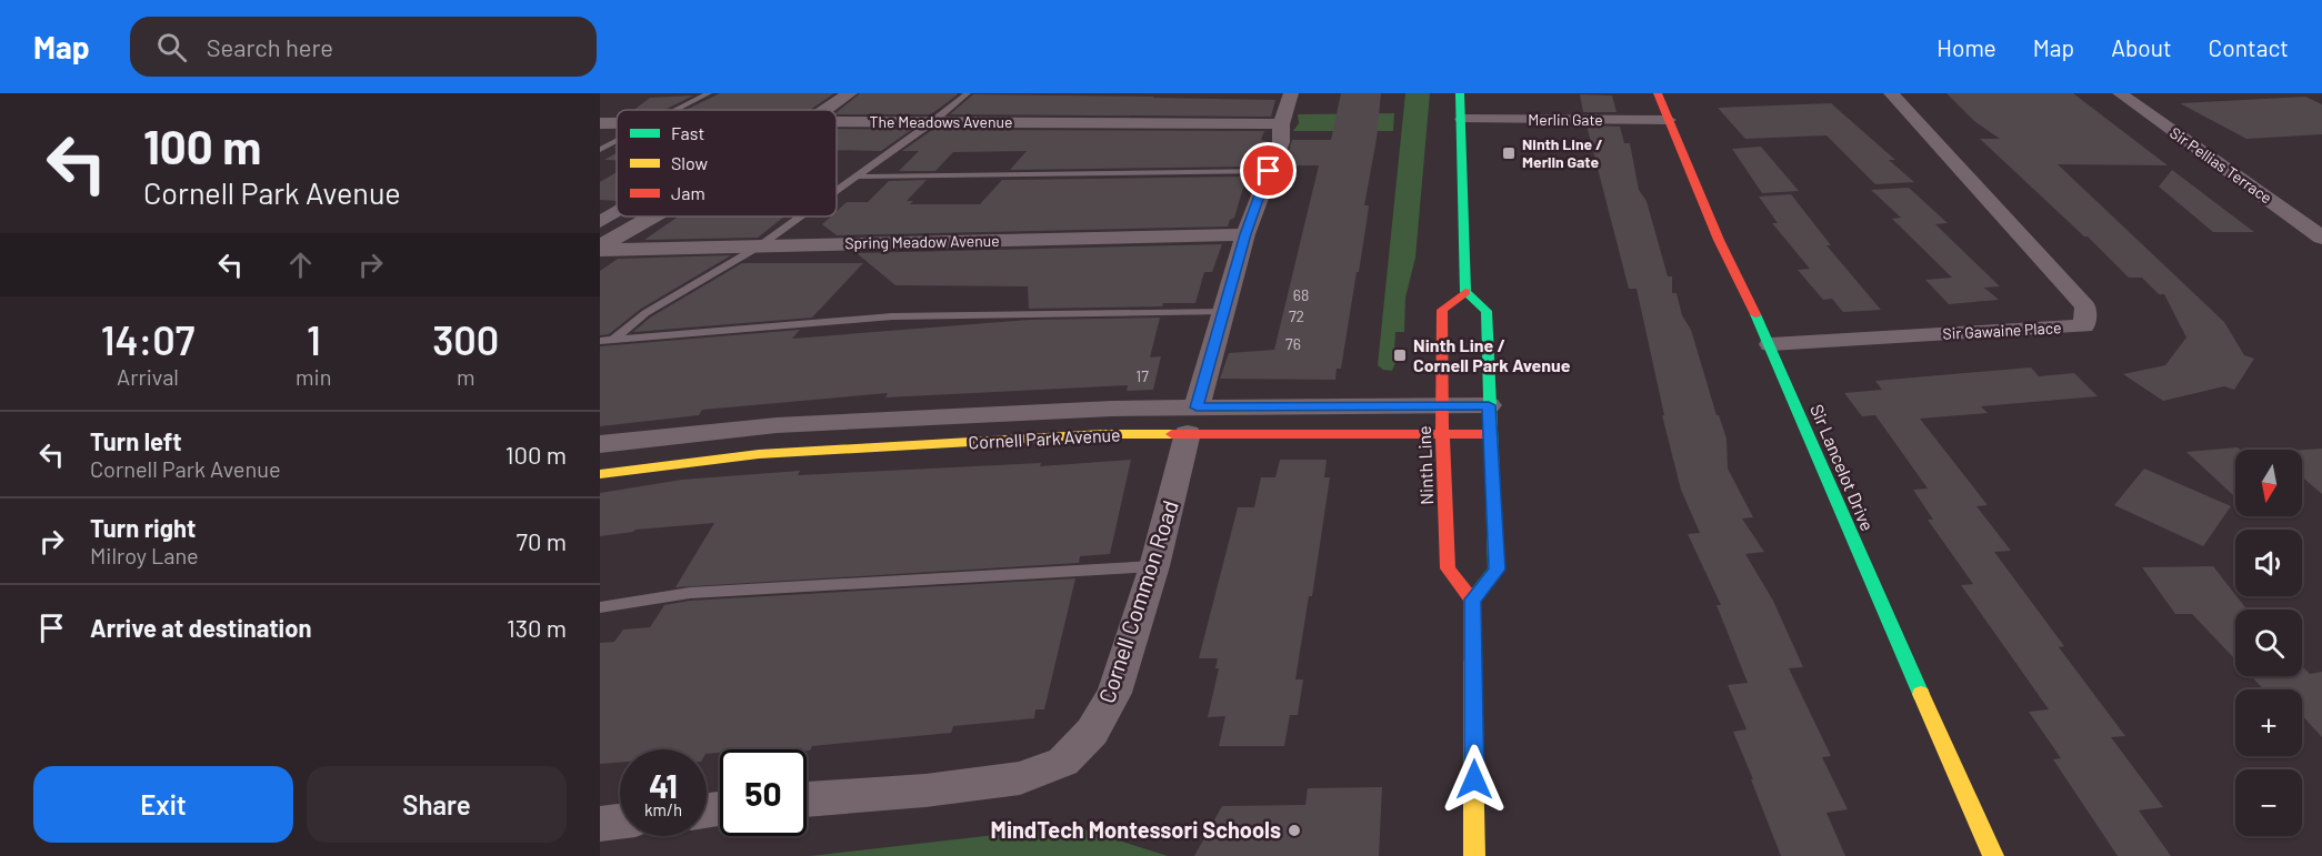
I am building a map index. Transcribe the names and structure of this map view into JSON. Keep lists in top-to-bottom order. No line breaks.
{"streets":{"street":["Merlin Gate","The Meadows Avenue","Sir Pellias Terrace","Spring Meadow Avenue","Sir Gawaine Place","Cornell Park Avenue","Ninth Line","Sir Lancelot Drive","Cornell Common Road"]},"crossings":[["Merlin Gate","Sir Lancelot Drive"],["The Meadows Avenue","Cornell Common Road"],["Spring Meadow Avenue","Cornell Common Road"],["Sir Gawaine Place","Sir Lancelot Drive"],["Cornell Park Avenue","Ninth Line"],["Cornell Park Avenue","Cornell Common Road"]],"places":{"transit":["Ninth Line / Merlin Gate","Ninth Line / Cornell Park Avenue"],"other":["MindTech Montessori Schools"]},"house_numbers":["68","72","76","17"],"legend":["Fast","Slow","Jam"],"north":"bottom","page":{"header":"Map","search":"Search here","nav":["Home","Map","About","Contact"],"turn":["100 m","Cornell Park Avenue"],"eta":["14:07","Arrival","1","min","300","m"],"list":[{"name":"Turn left","note":"Cornell Park Avenue","value":"100 m"},{"name":"Turn right","note":"Milroy Lane","value":"70 m"},{"name":"Arrive at destination","value":"130 m"}],"map_buttons":["+","−"],"speed":"41 km/h","limit":"50","buttons":["Exit","Share"]}}
